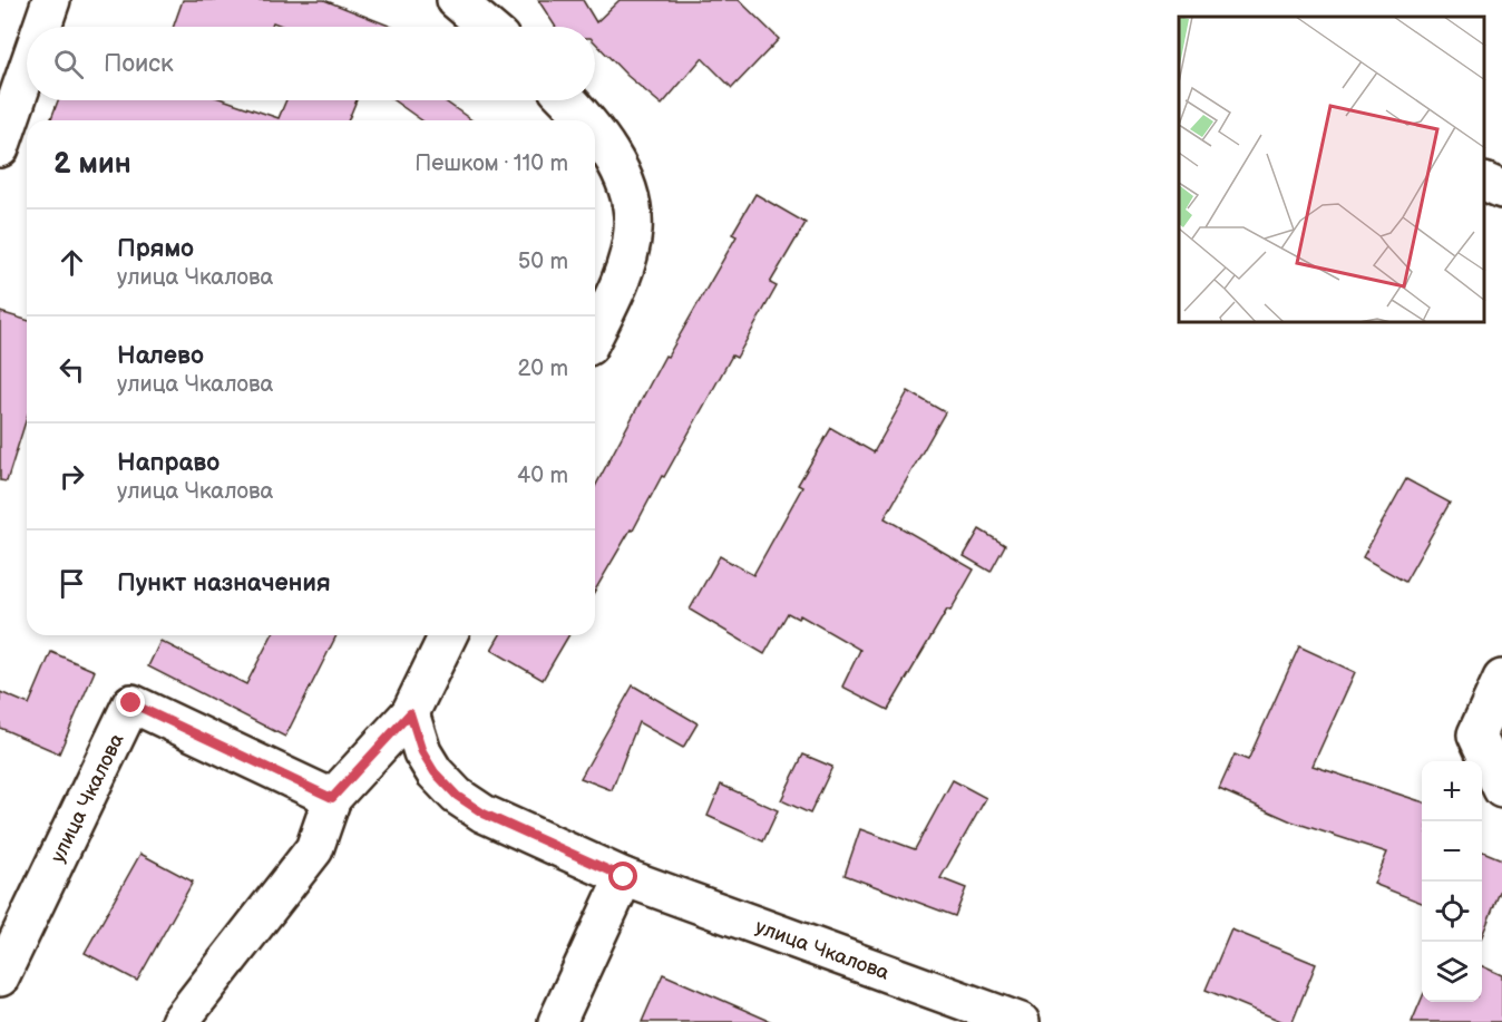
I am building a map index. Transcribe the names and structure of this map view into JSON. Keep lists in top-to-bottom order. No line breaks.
{"streets":{"street":["улица Чкалова"]},"page":{"search":"Поиск","heading":["2 мин","Пешком · 110 m"],"list":[["Прямо","улица Чкалова","50 m"],["Налево","улица Чкалова","20 m"],["Направо","улица Чкалова","40 m"],"Пункт назначения"],"map_buttons":["+","−"]}}
